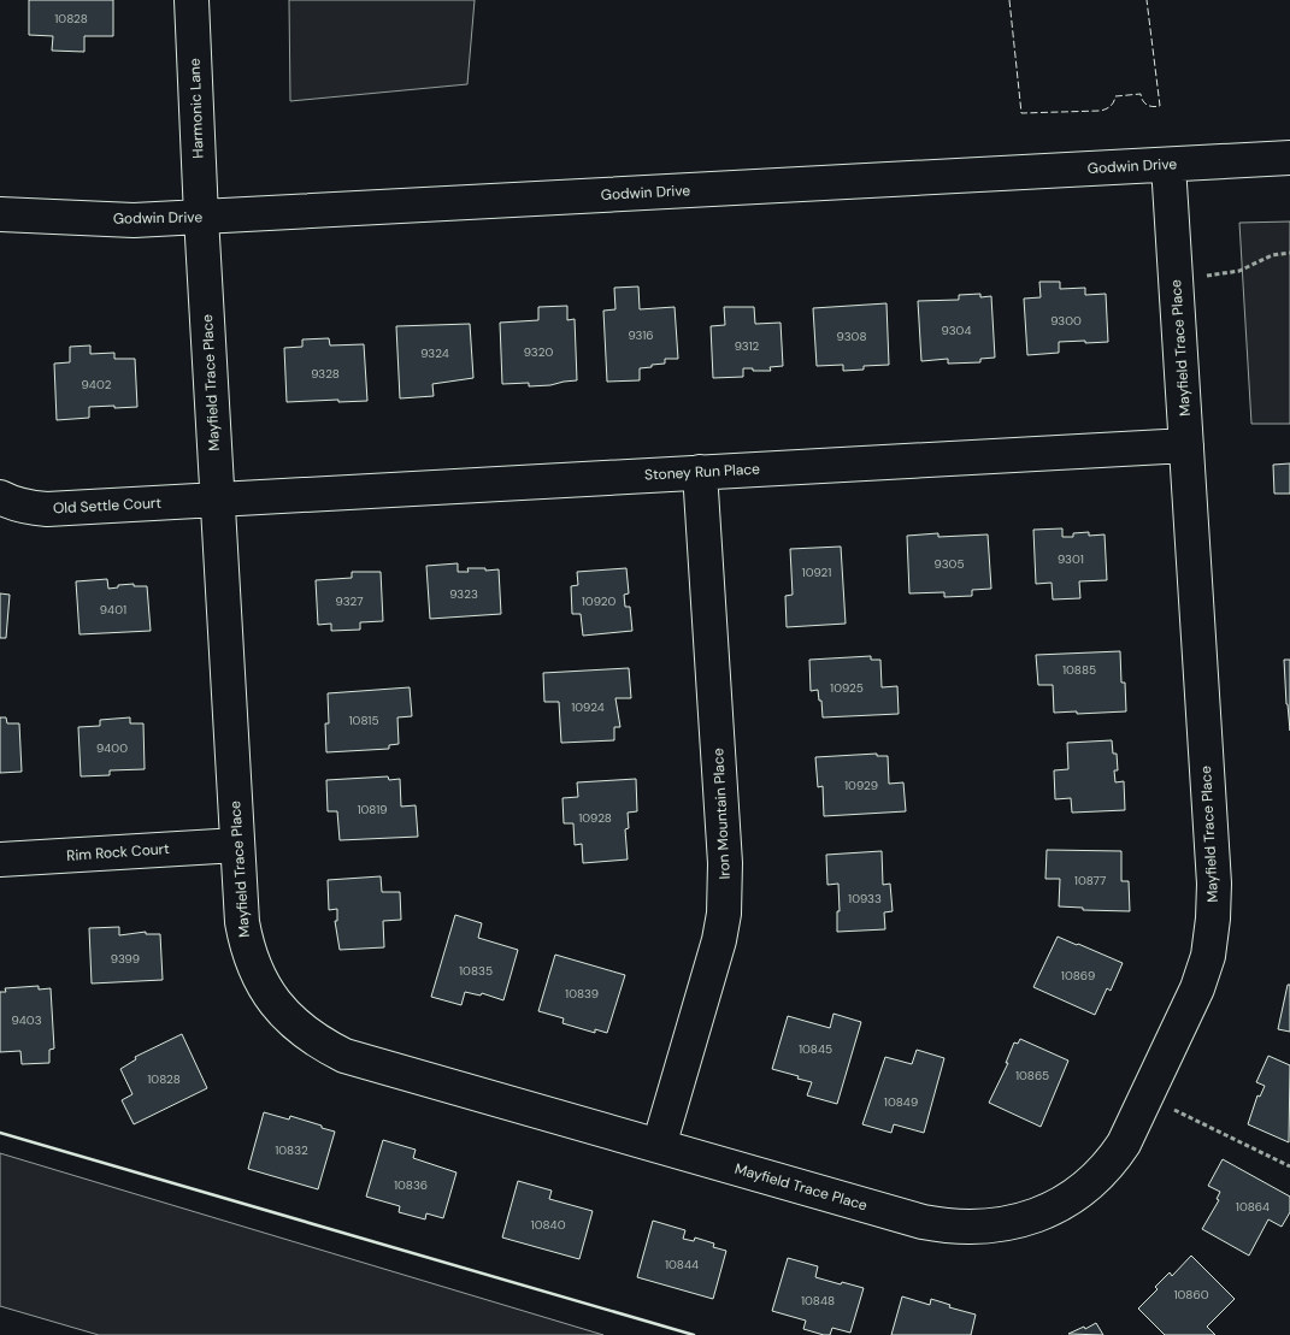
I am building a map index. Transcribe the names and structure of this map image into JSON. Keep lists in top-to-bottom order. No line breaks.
{"streets":{"street":["Harmonic Lane","Godwin Drive","Mayfield Trace Place","Stoney Run Place","Old Settle Court","Iron Mountain Place","Rim Rock Court"]},"crossings":[["Harmonic Lane","Godwin Drive"],["Harmonic Lane","Mayfield Trace Place"],["Godwin Drive","Mayfield Trace Place"],["Mayfield Trace Place","Stoney Run Place"],["Mayfield Trace Place","Old Settle Court"],["Mayfield Trace Place","Iron Mountain Place"],["Mayfield Trace Place","Rim Rock Court"],["Stoney Run Place","Old Settle Court"],["Stoney Run Place","Iron Mountain Place"]],"house_numbers":["10828","9300","9304","9316","9308","9312","9320","9324","9328","9402","9301","9305","10921","9323","9327","10920","9401","10885","10925","10924","10815","9400","10929","10819","10928","10877","10933","9399","10835","10869","10839","9403","10845","10865","10828","10849","10832","10836","10864","10840","10844","10860","10848"]}
